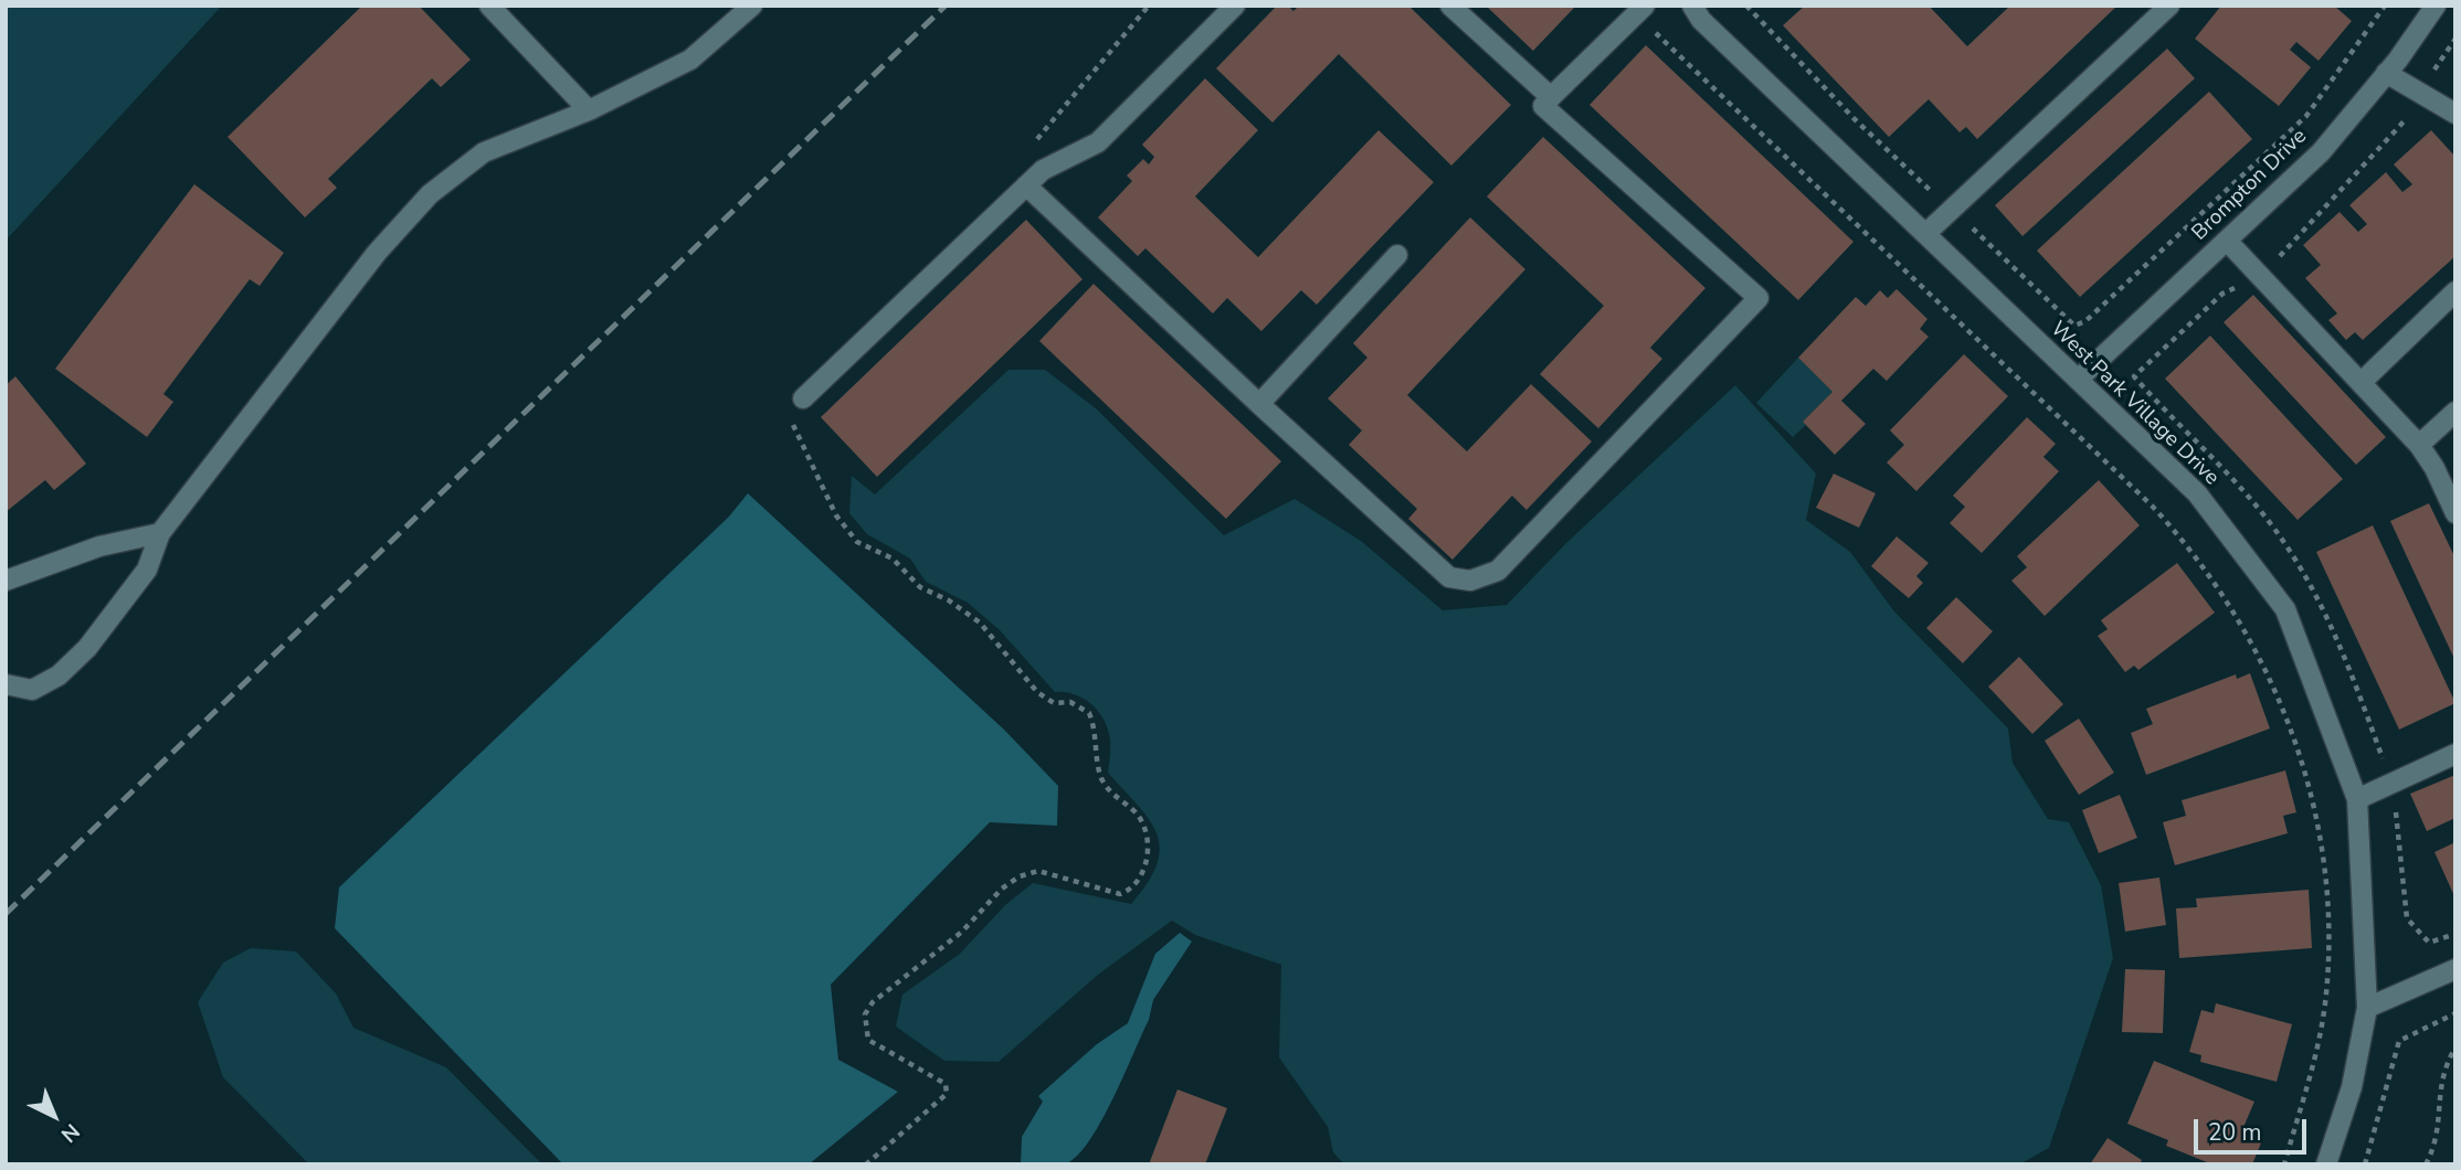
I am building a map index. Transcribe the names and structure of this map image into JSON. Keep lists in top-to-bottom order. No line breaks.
{"streets":{"street":["Brompton Drive","West Park Village Drive"]},"crossings":[["Brompton Drive","West Park Village Drive"]],"scale_bar":"20 m","north":"bottom right"}
